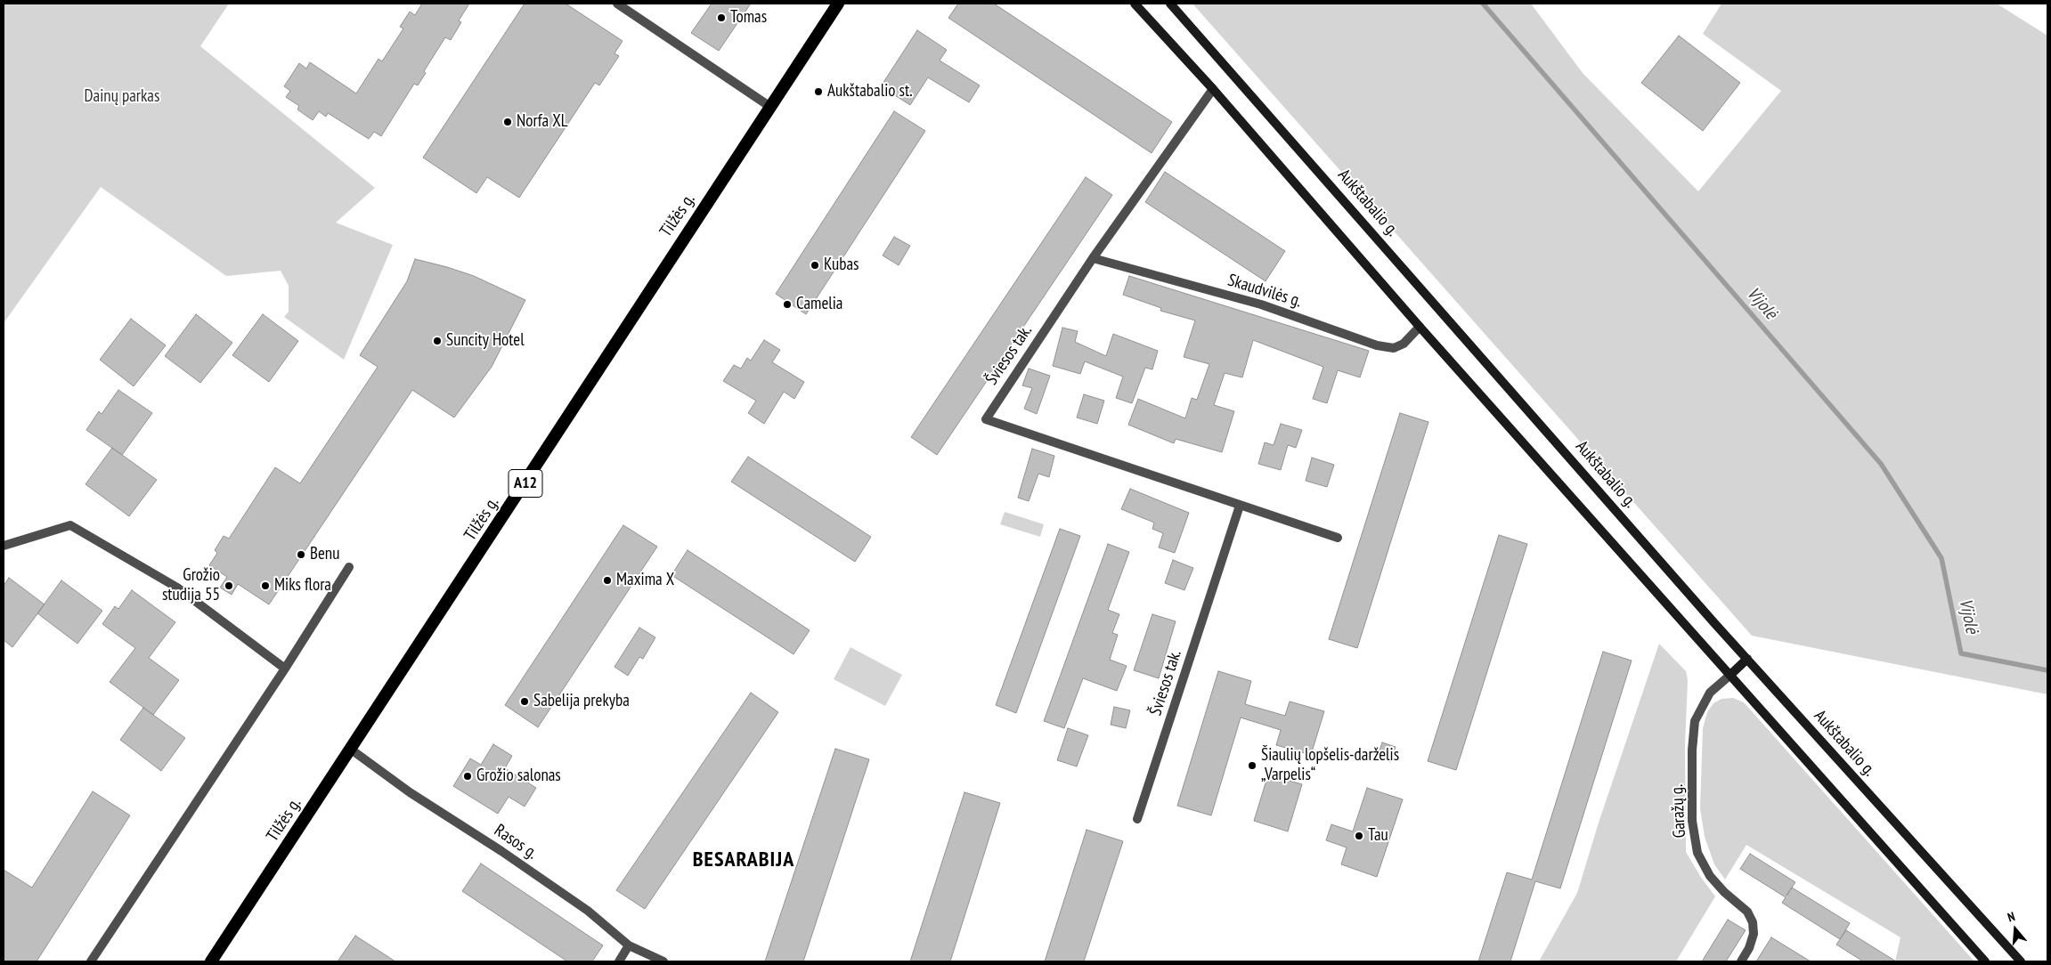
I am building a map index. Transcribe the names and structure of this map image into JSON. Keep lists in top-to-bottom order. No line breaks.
{"streets":{"highway":["Tilžės g.","A12"],"main road":["Aukštabalio g."],"street":["Skaudvilės g.","Šviesos tak.","Garažų g.","Rasos g."]},"crossings":[["Tilžės g.","Rasos g."],["Skaudvilės g.","Šviesos tak."]],"districts":["BESARABIJA"],"water":["Vijolė"],"parks":["Dainų parkas"],"places":["Tomas","Aukštabalio st.","Norfa XL","Kubas","Camelia","Suncity Hotel","Benu","Maxima X","Grožio studija 55","Miks flora","Sabelija prekyba","Šiaulių lopšelis-darželis „Varpelis“","Grožio salonas","Tau"],"north":"top"}
